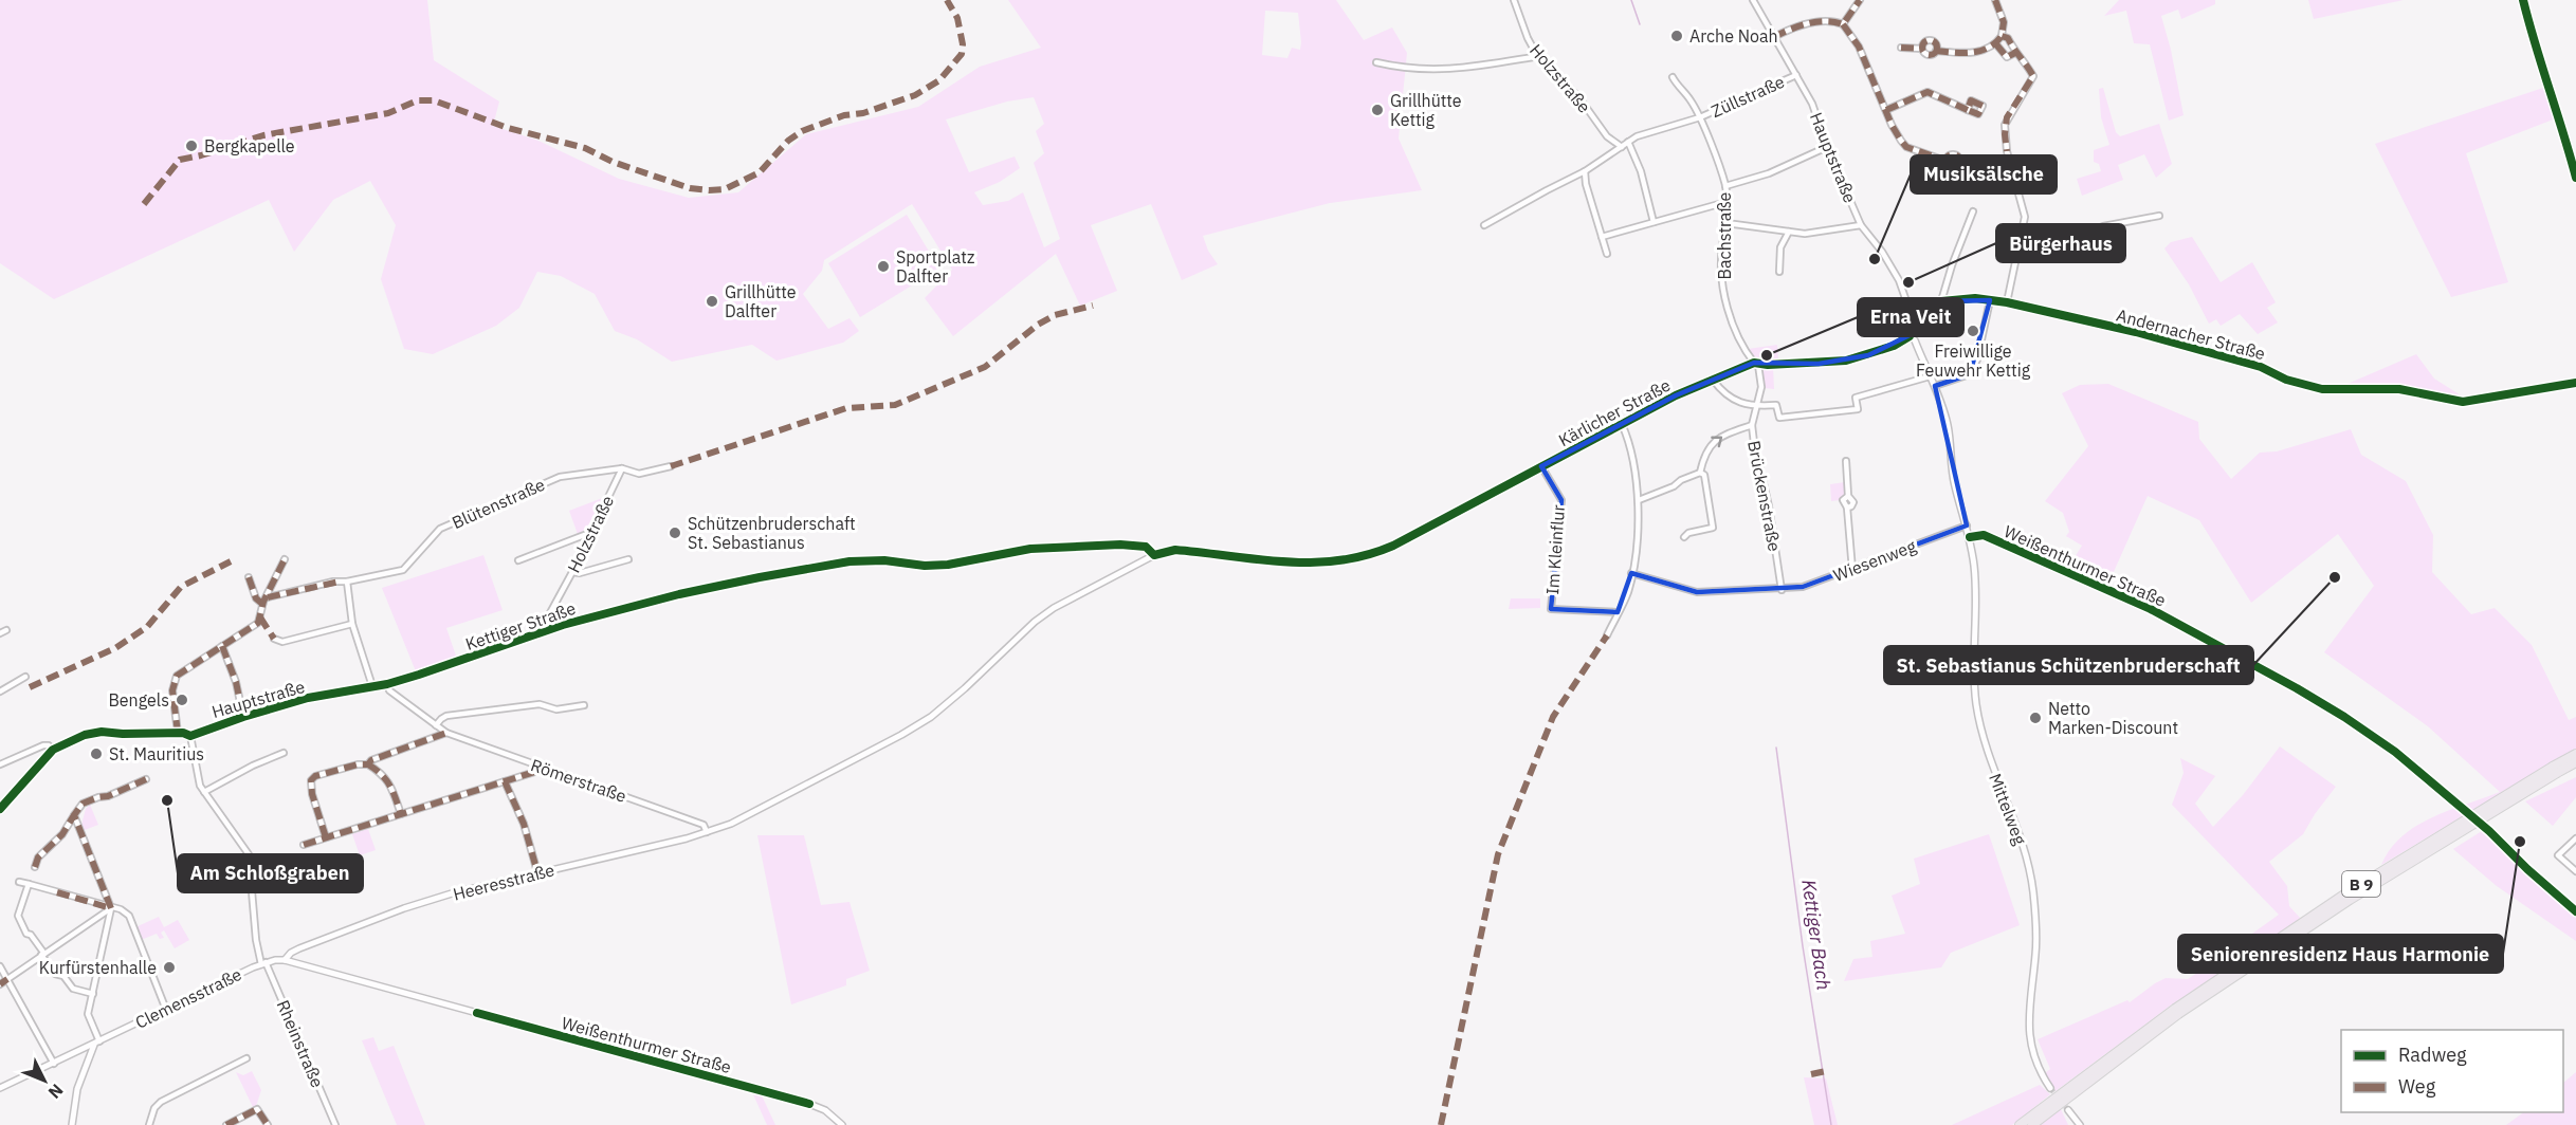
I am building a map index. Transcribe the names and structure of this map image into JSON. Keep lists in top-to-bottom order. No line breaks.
{"streets":{"highway":["B 9"],"street":["Holzstraße","Züllstraße","Hauptstraße","Bachstraße","Andernacher Straße","Kärlicher Straße","Brückenstraße","Blütenstraße","Im Kleinflur","Wiesenweg","Weißenthurmer Straße","Kettiger Straße","Römerstraße","Mittelweg","Heeresstraße","Clemensstraße","Rheinstraße"]},"crossings":[["Holzstraße","Blütenstraße"],["Holzstraße","Kettiger Straße"],["Züllstraße","Hauptstraße"],["Züllstraße","Bachstraße"],["Hauptstraße","Andernacher Straße"],["Hauptstraße","Kettiger Straße"],["Hauptstraße","Rheinstraße"],["Bachstraße","Kärlicher Straße"],["Bachstraße","Brückenstraße"],["Kärlicher Straße","Brückenstraße"],["Kärlicher Straße","Im Kleinflur"],["Kärlicher Straße","Kettiger Straße"],["Kärlicher Straße","Heeresstraße"],["Brückenstraße","Wiesenweg"],["Wiesenweg","Mittelweg"],["Weißenthurmer Straße","Mittelweg"],["Weißenthurmer Straße","Heeresstraße"],["Weißenthurmer Straße","Clemensstraße"],["Kettiger Straße","Römerstraße"],["Kettiger Straße","Heeresstraße"],["Römerstraße","Heeresstraße"],["Heeresstraße","Clemensstraße"],["Clemensstraße","Rheinstraße"]],"water":["Kettiger Bach"],"places":["Arche Noah","Grillhütte Kettig","Bergkapelle","Musiksälsche","Sportplatz Dalfter","Bürgerhaus","Grillhütte Dalfter","Freiwillige Feuwehr Kettig","Erna Veit","Schützenbruderschaft St. Sebastianus","St. Sebastianus Schützenbruderschaft","Bengels","Netto Marken-Discount","St. Mauritius","Am Schloßgraben","Seniorenresidenz Haus Harmonie","Kurfürstenhalle"],"legend":["Radweg","Weg"],"north":"bottom right"}
